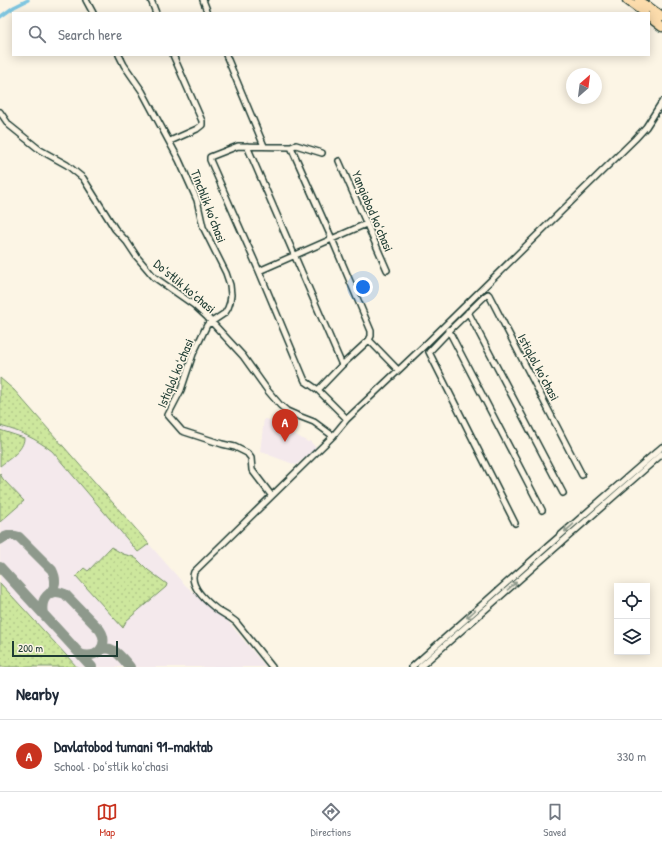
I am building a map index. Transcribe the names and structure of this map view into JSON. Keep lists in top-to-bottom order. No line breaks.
{"streets":{"street":["Tinchlik koʻchasi","Yangiobod koʻchasi","Doʻstlik koʻchasi","Istiqlol koʻchasi"]},"crossings":[["Tinchlik koʻchasi","Doʻstlik koʻchasi"],["Tinchlik koʻchasi","Istiqlol koʻchasi"],["Doʻstlik koʻchasi","Istiqlol koʻchasi"]],"scale_bar":"200 m","north":"top right","page":{"search":"Search here","pins":"A","scale":"200 m","heading":"Nearby","list":[{"mark":"A","name":"Davlatobod tumani 91-maktab","note":"School · Doʻstlik koʻchasi","value":"330 m"}],"nav":["Map","Directions","Saved"]}}
